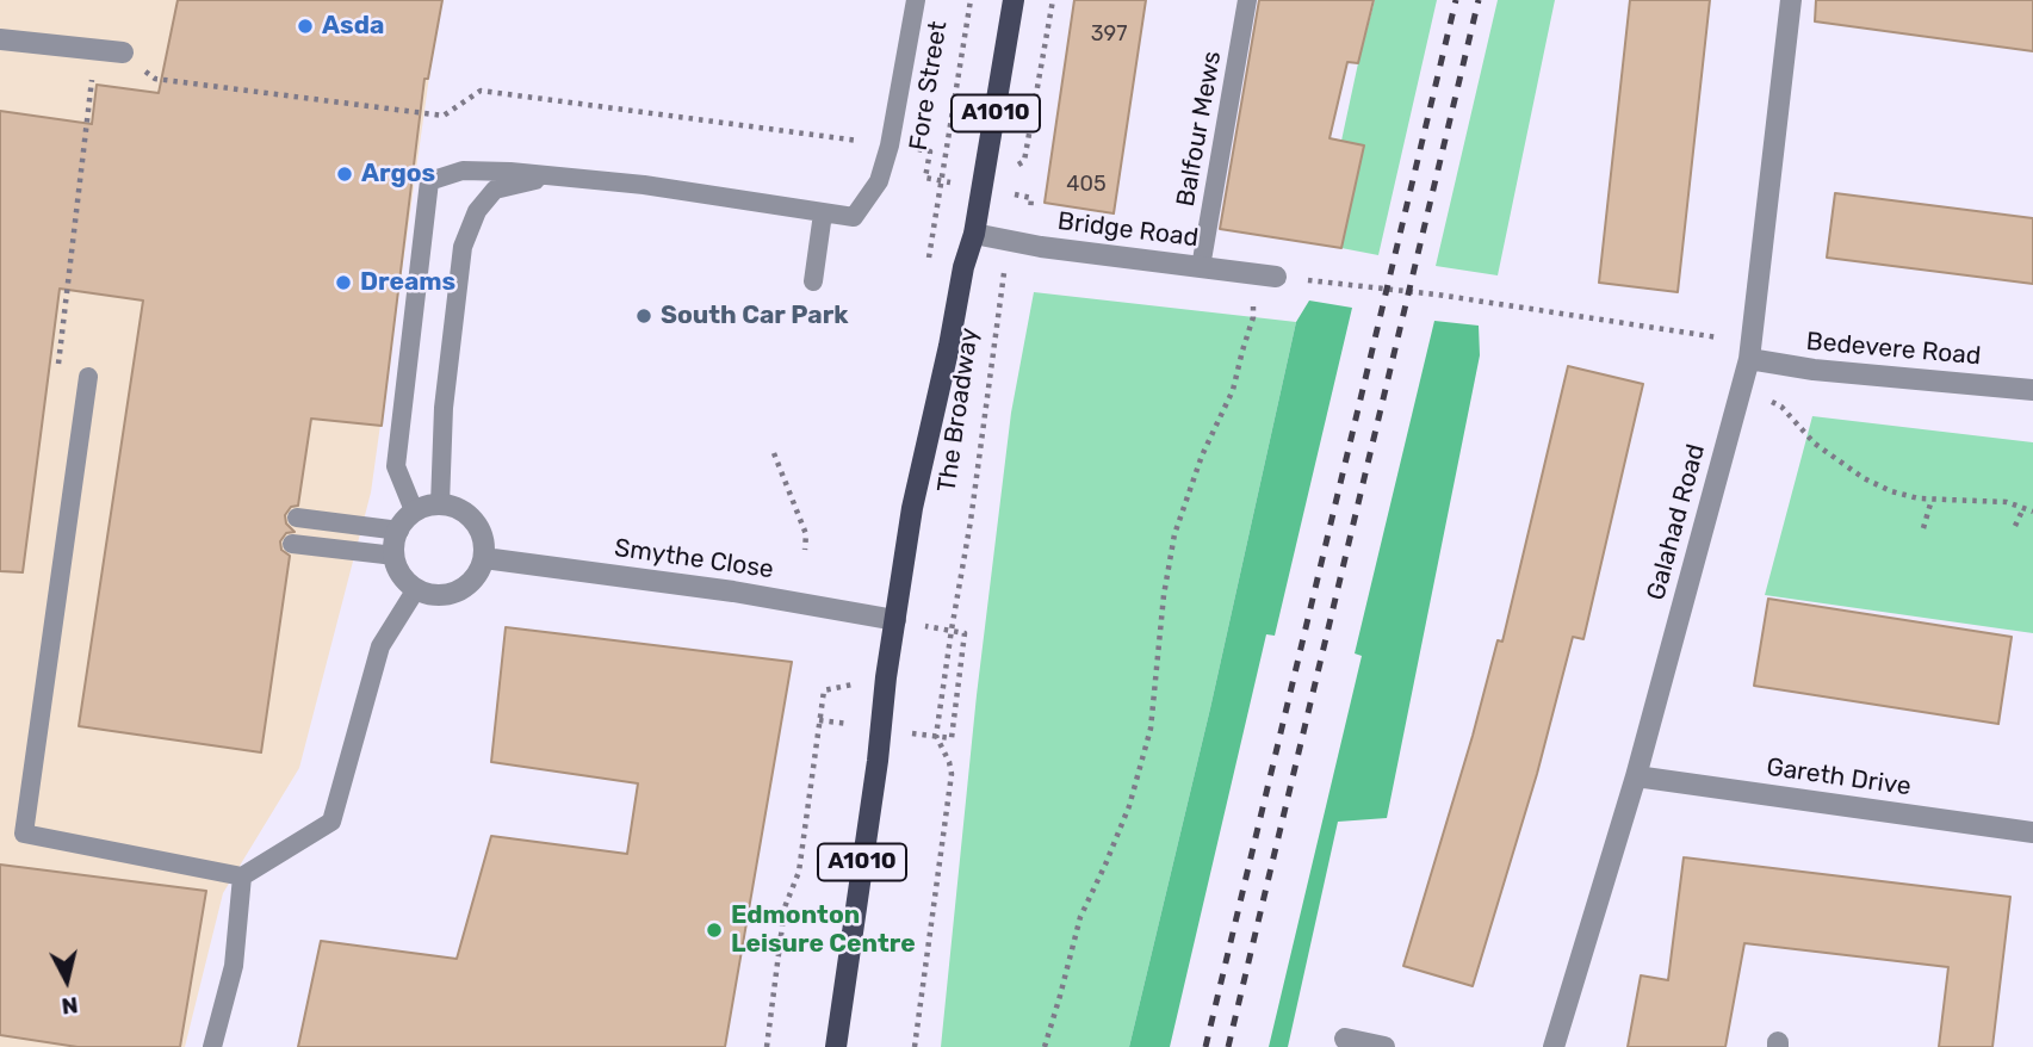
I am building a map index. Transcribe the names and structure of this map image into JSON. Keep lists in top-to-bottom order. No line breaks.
{"streets":{"main road":["A1010","The Broadway"],"street":["Bridge Road","Bedevere Road","Galahad Road","Smythe Close","Gareth Drive"],"lane":["Balfour Mews"],"path":["Fore Street"]},"crossings":[["A1010","Bridge Road"],["A1010","The Broadway"],["Balfour Mews","Bridge Road"],["Bridge Road","The Broadway"],["Bedevere Road","Galahad Road"],["The Broadway","Smythe Close"],["Galahad Road","Gareth Drive"]],"places":["Asda","Argos","Dreams","South Car Park","Edmonton Leisure Centre"],"house_numbers":["397","405"],"north":"bottom"}
